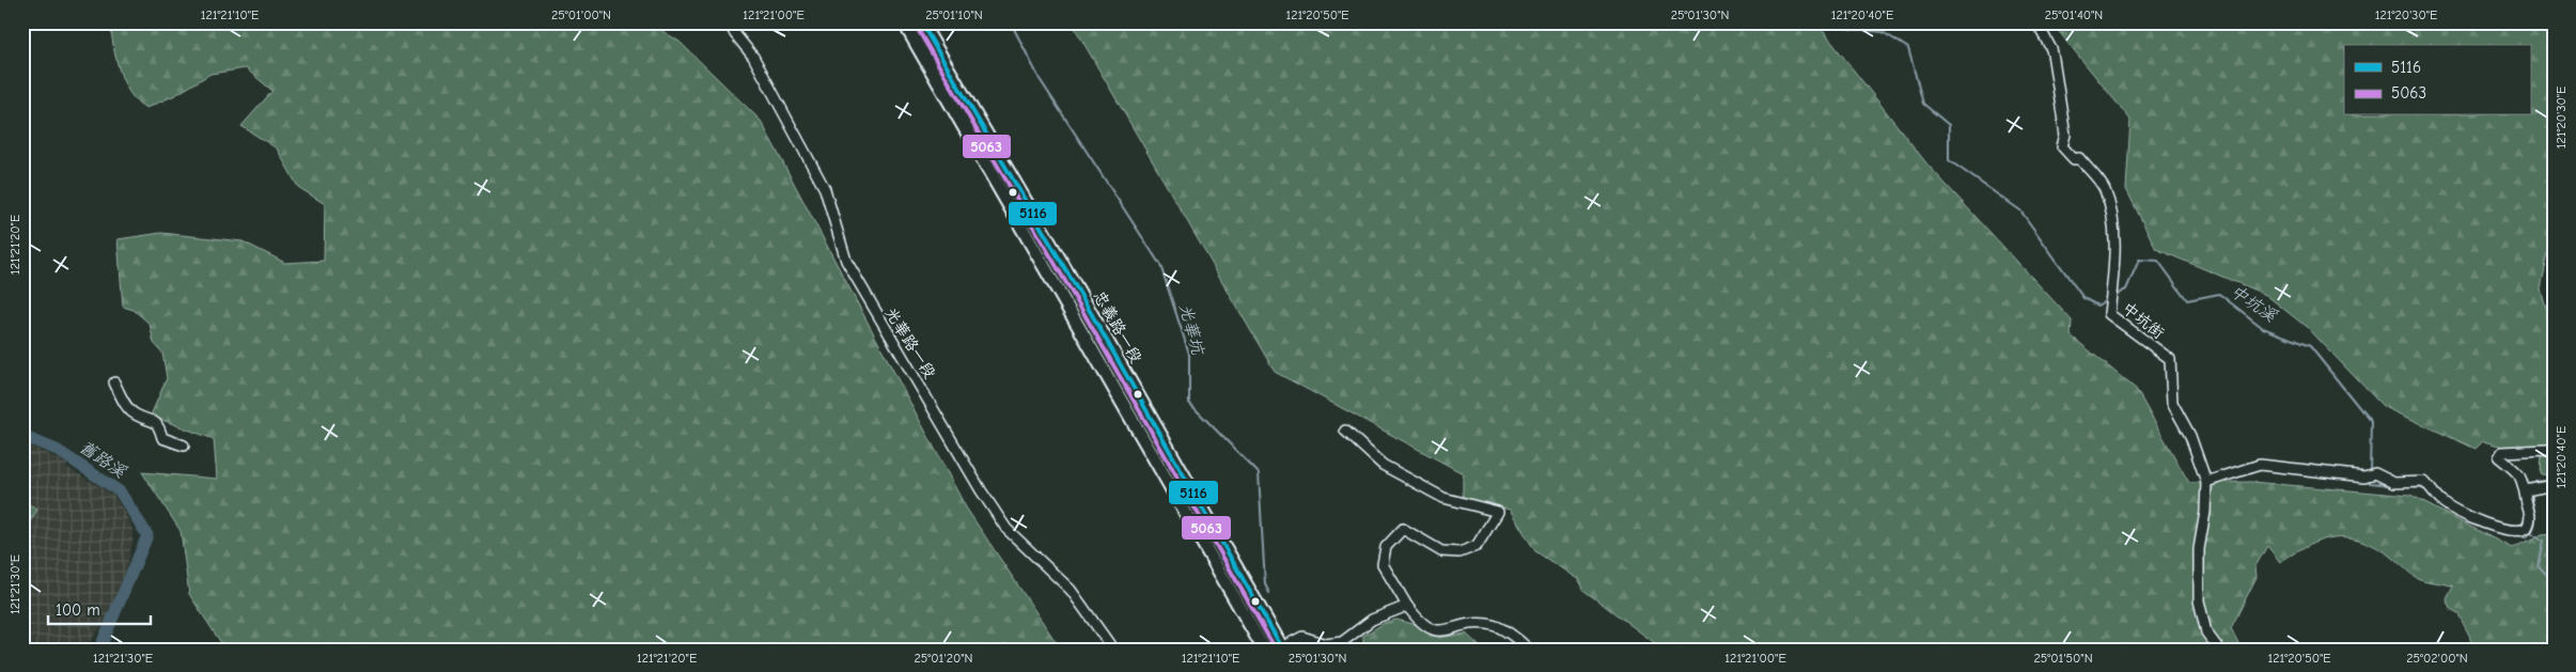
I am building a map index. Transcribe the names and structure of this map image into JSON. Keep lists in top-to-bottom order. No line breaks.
{"streets":{"main road":["忠義路一段"],"street":["中坑街","光華路一段"]},"water":["中坑溪","光華坑","舊路溪"],"lines":["transit line 5116","transit line 5063"],"legend":["5116","5063"],"scale_bar":"100 m","coordinates":["121°21'10\"E","25°01'00\"N","121°21'00\"E","25°01'10\"N","121°20'50\"E","25°01'30\"N","121°20'40\"E","25°01'40\"N","121°20'30\"E","121°21'20\"E","121°21'30\"E","25°01'20\"N","25°01'50\"N","25°02'00\"N"]}
